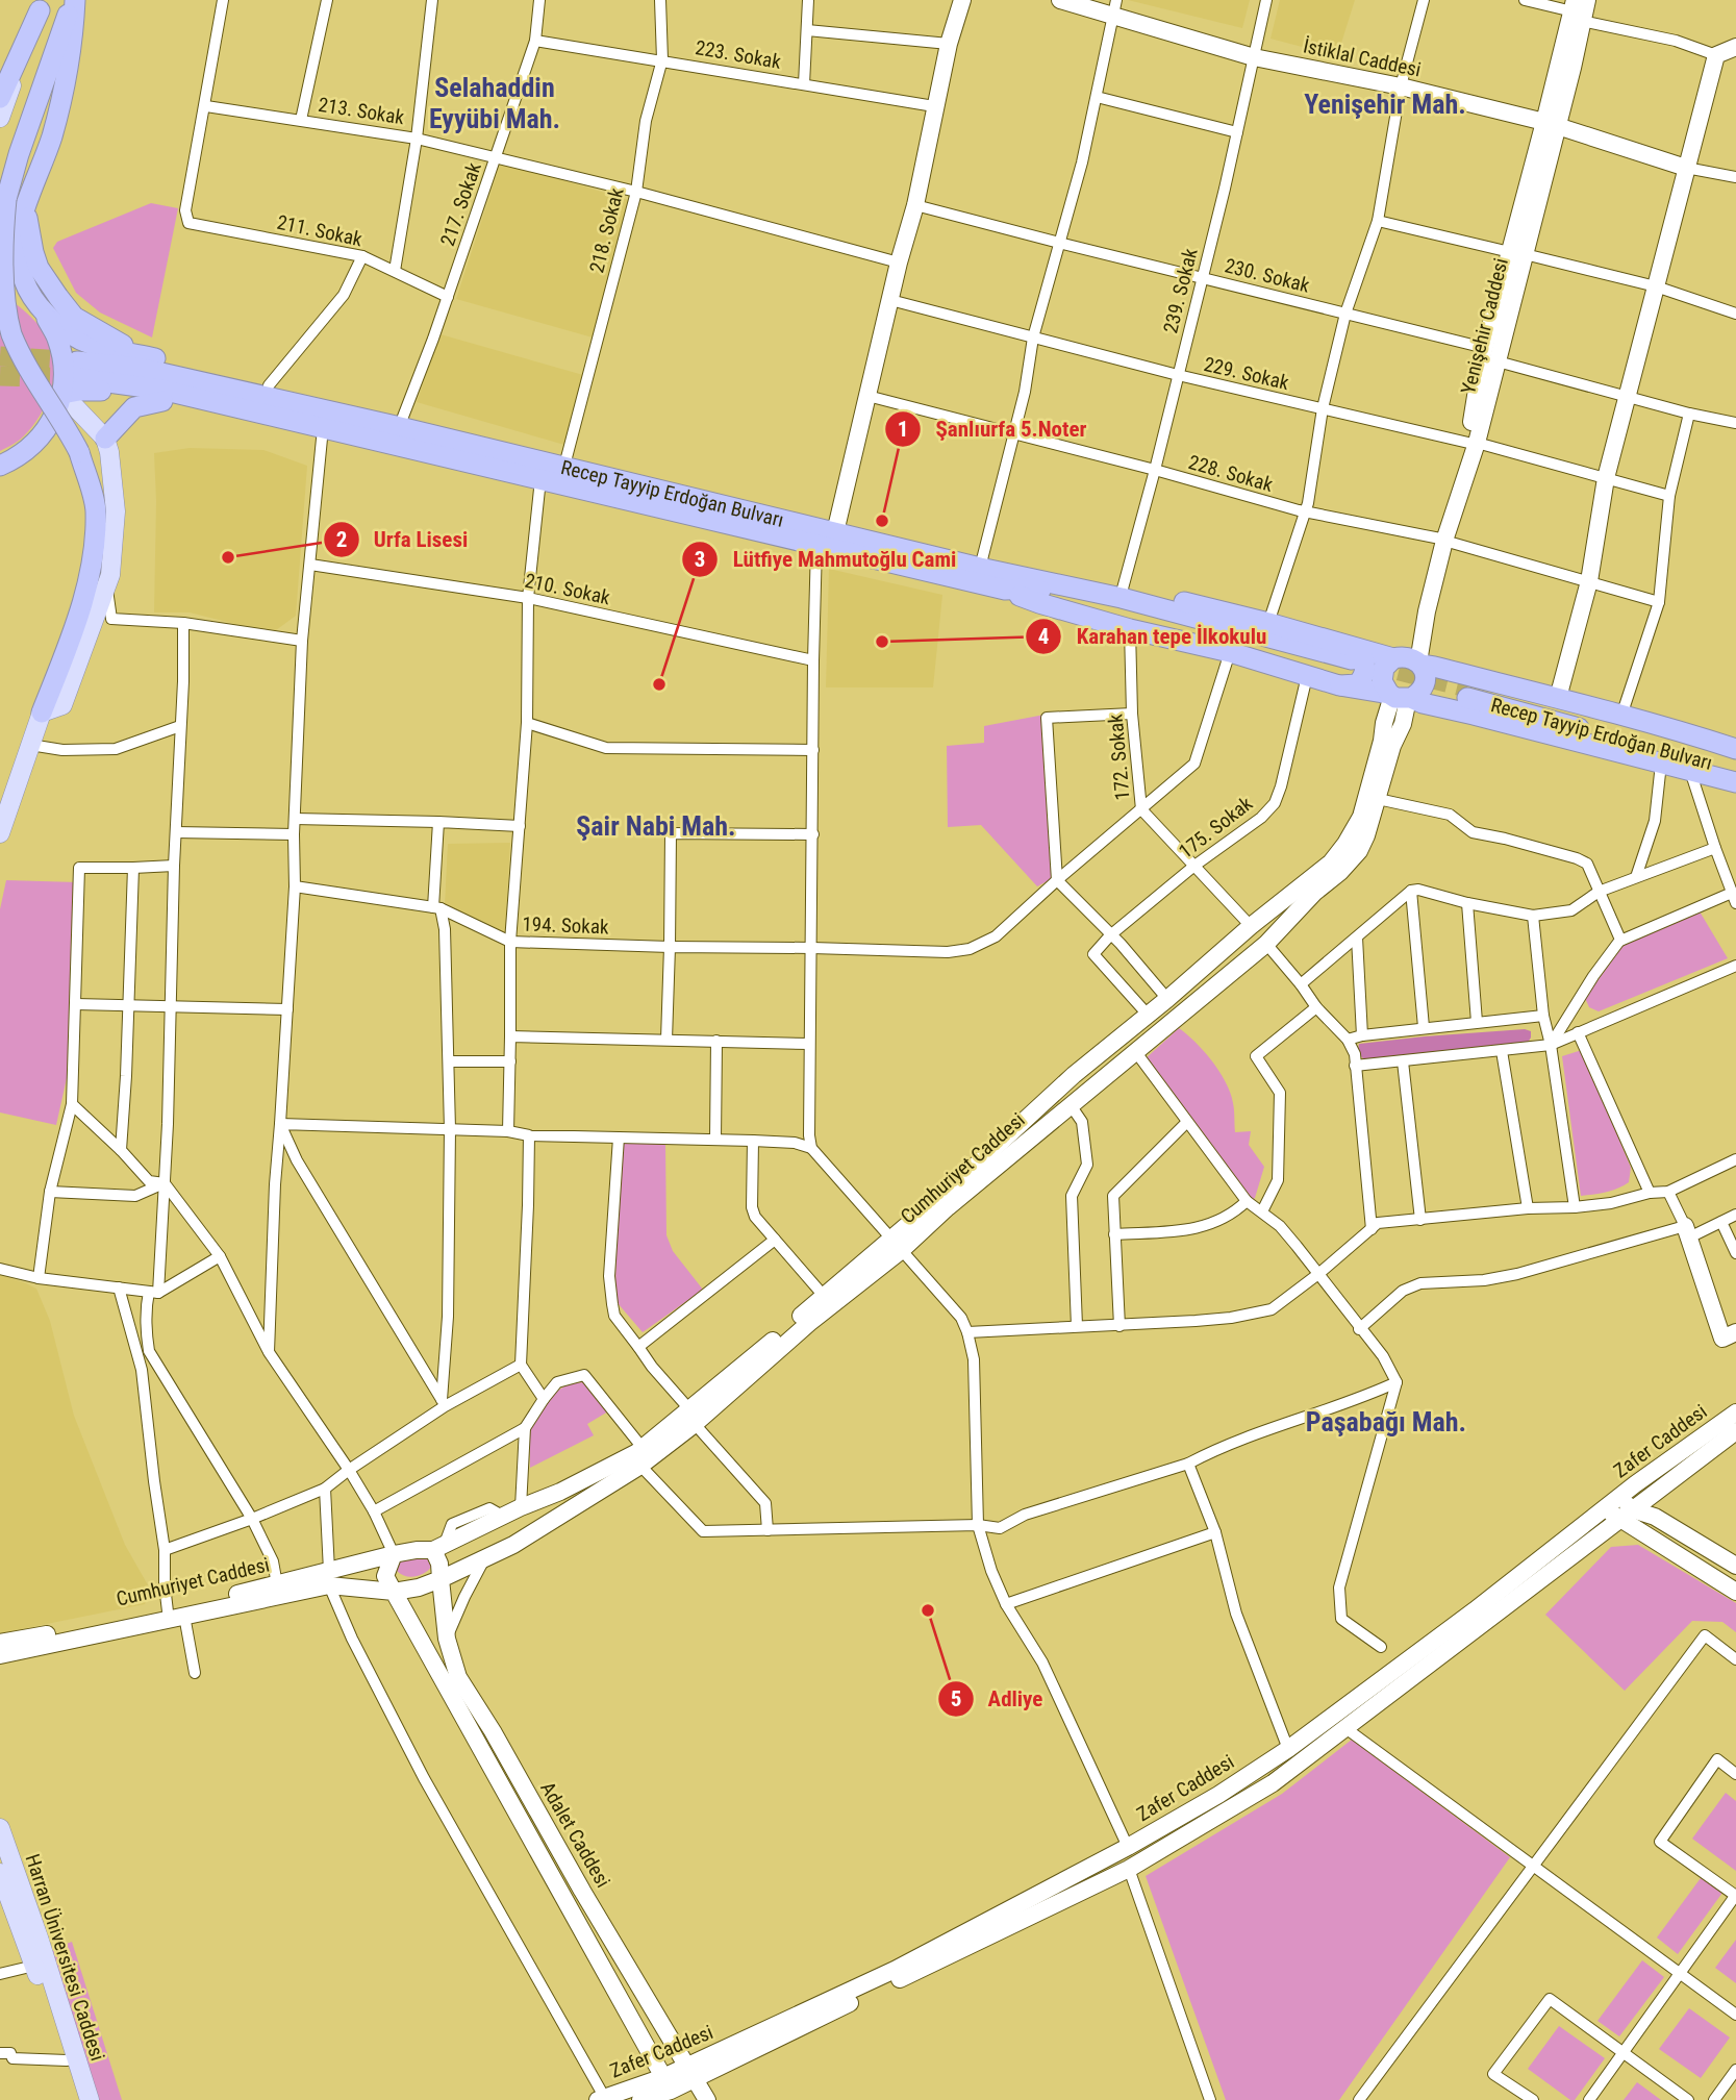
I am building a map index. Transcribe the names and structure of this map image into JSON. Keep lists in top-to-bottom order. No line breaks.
{"streets":{"highway":["Recep Tayyip Erdoğan Bulvarı"],"main road":["İstiklal Caddesi","Yenişehir Caddesi","Cumhuriyet Caddesi","Zafer Caddesi","Adalet Caddesi","Harran Üniversitesi Caddesi"],"street":["223. Sokak","213. Sokak","217. Sokak","211. Sokak","218. Sokak","230. Sokak","239. Sokak","229. Sokak","228. Sokak","210. Sokak","172. Sokak","175. Sokak","194. Sokak"]},"crossings":[["223. Sokak","217. Sokak"],["223. Sokak","218. Sokak"],["İstiklal Caddesi","239. Sokak"],["İstiklal Caddesi","Yenişehir Caddesi"],["213. Sokak","217. Sokak"],["213. Sokak","211. Sokak"],["213. Sokak","218. Sokak"],["217. Sokak","211. Sokak"],["218. Sokak","Recep Tayyip Erdoğan Bulvarı"],["230. Sokak","239. Sokak"],["230. Sokak","Yenişehir Caddesi"],["239. Sokak","229. Sokak"],["239. Sokak","228. Sokak"],["Yenişehir Caddesi","229. Sokak"],["Yenişehir Caddesi","228. Sokak"],["Yenişehir Caddesi","Cumhuriyet Caddesi"],["172. Sokak","175. Sokak"],["172. Sokak","194. Sokak"],["172. Sokak","Cumhuriyet Caddesi"],["Cumhuriyet Caddesi","Adalet Caddesi"],["Zafer Caddesi","Adalet Caddesi"]],"districts":["Selahaddin Eyyübi Mah.","Yenişehir Mah.","Şair Nabi Mah.","Paşabağı Mah."],"places":["Şanlıurfa 5.Noter","Urfa Lisesi","Karahan tepe İlkokulu","Lütfiye Mahmutoğlu Cami","Adliye"]}
